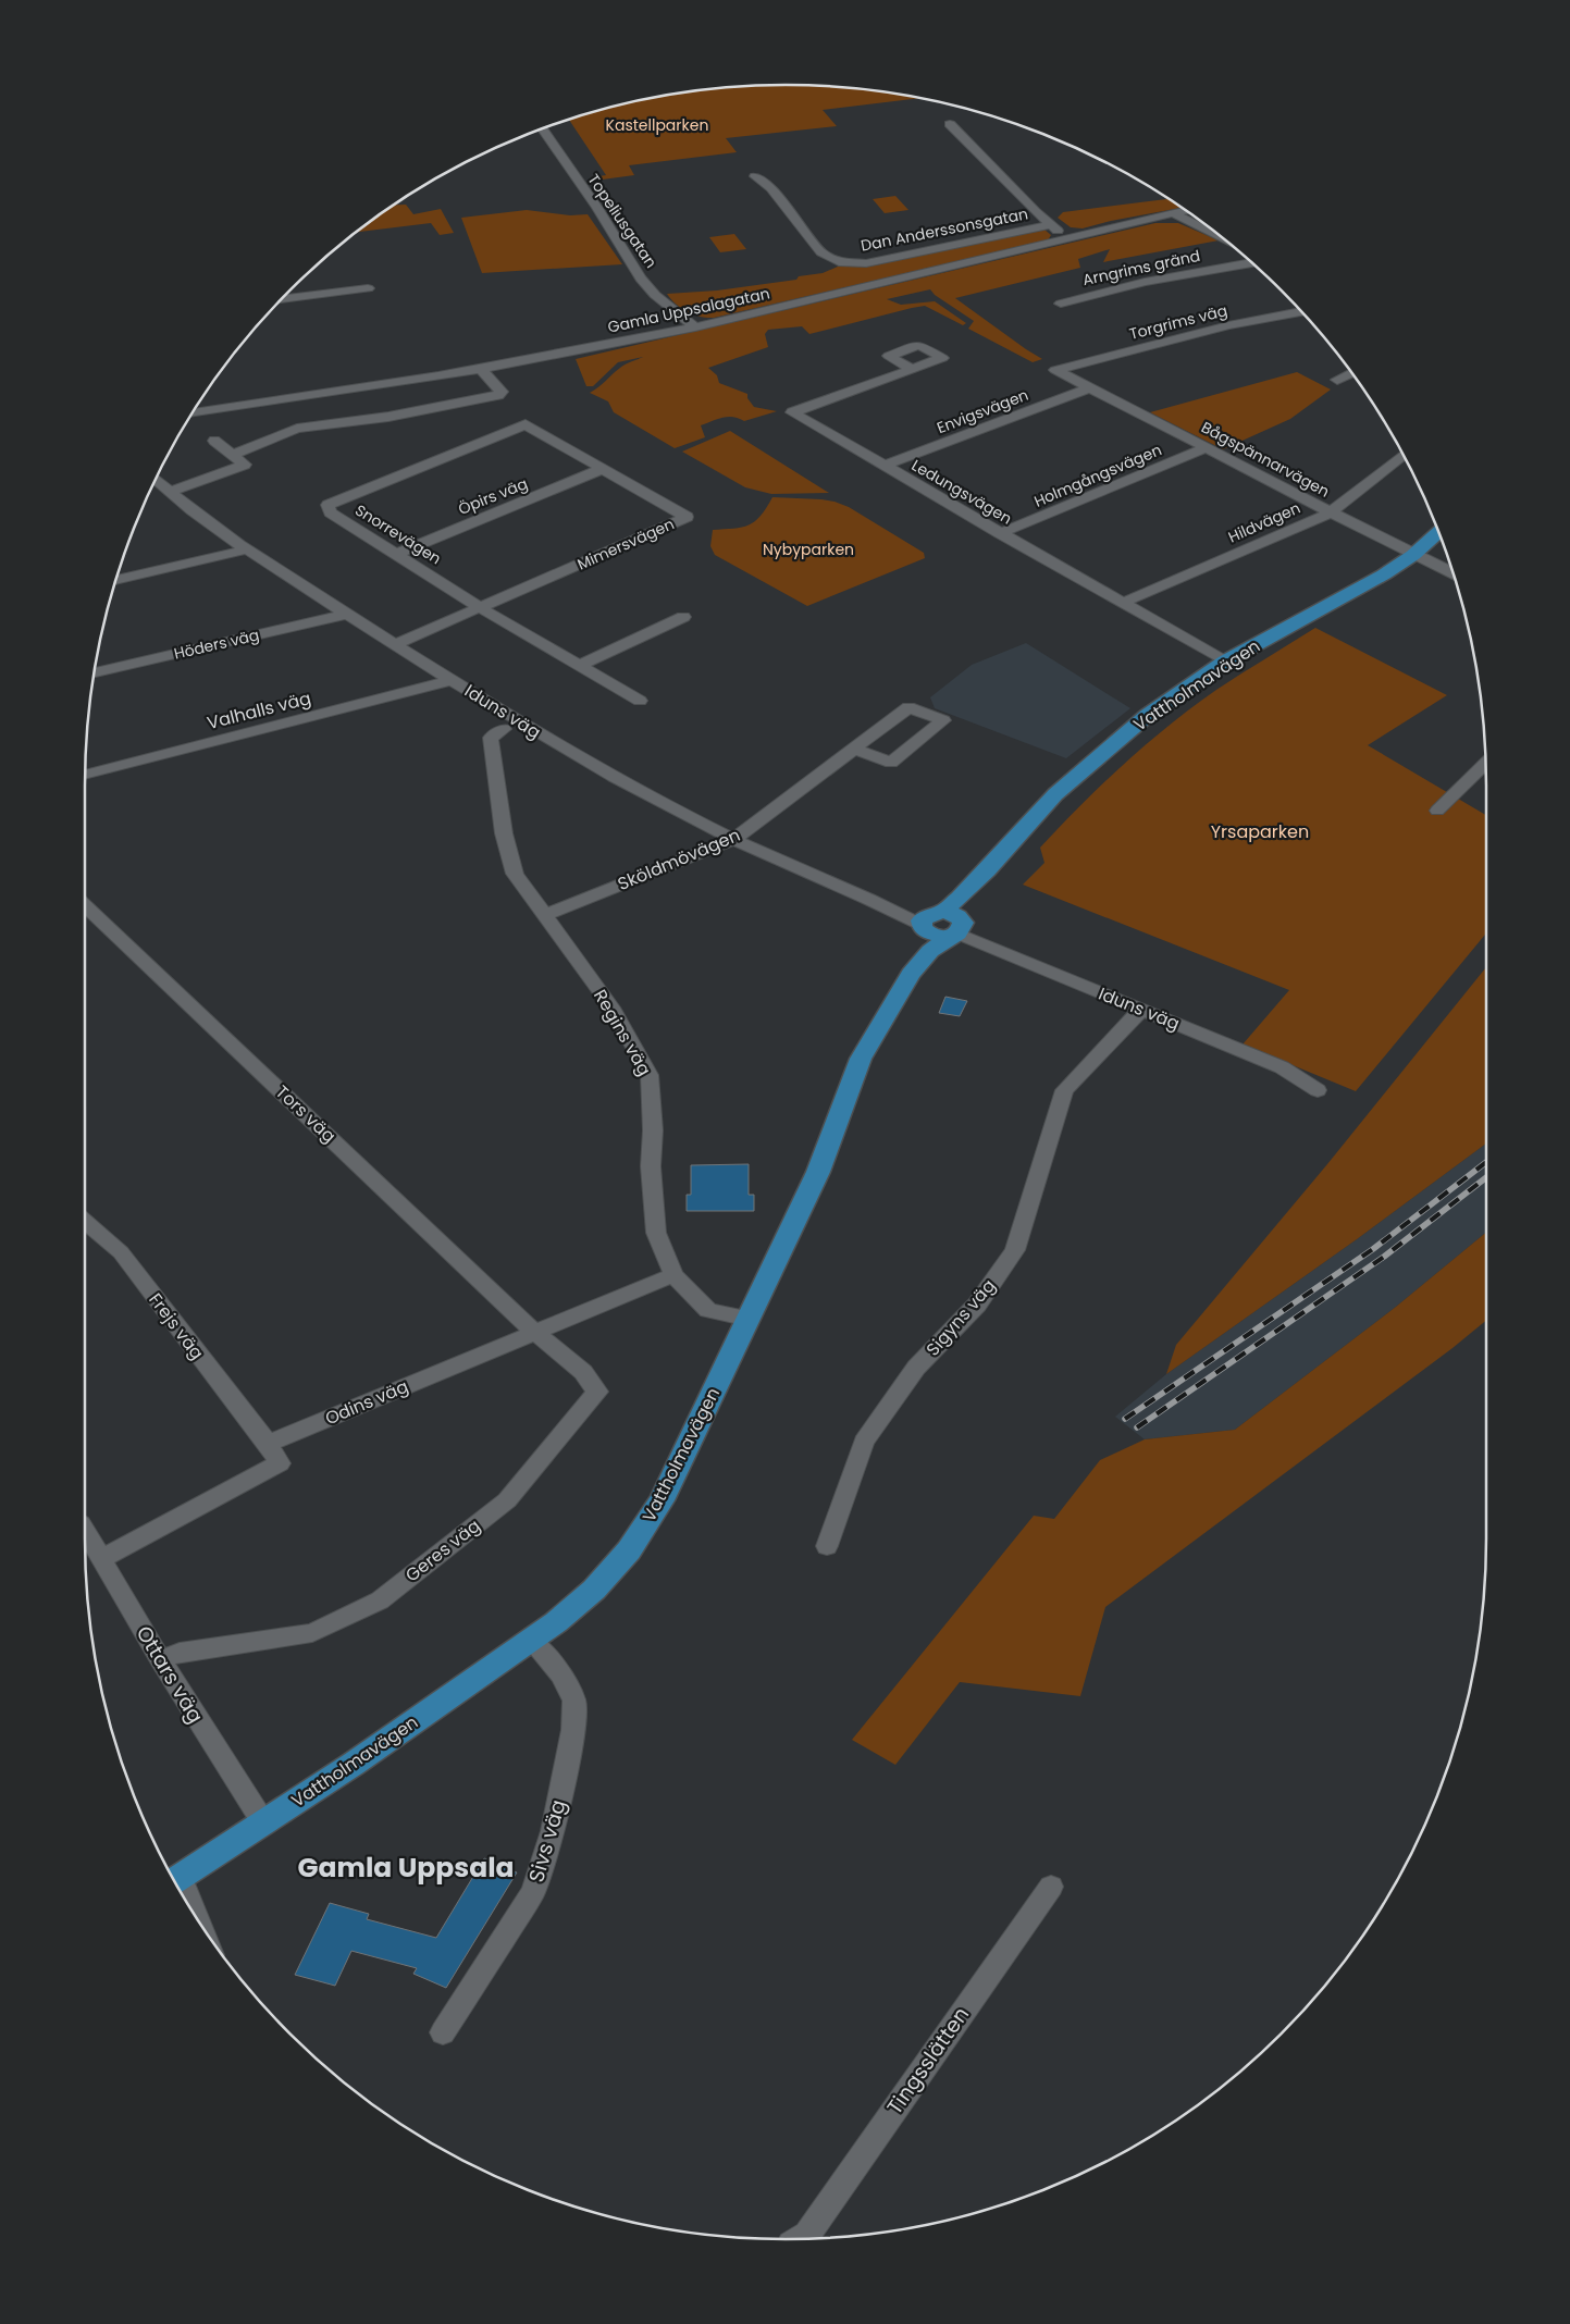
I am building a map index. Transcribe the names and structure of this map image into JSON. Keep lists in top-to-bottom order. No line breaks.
{"streets":{"main road":["Vattholmavägen"],"street":["Topeliusgatan","Dan Anderssonsgatan","Arngrims gränd","Gamla Uppsalagatan","Torgrims väg","Envigsvägen","Bågspännarvägen","Holmgångsvägen","Ledungsvägen","Öpirs väg","Hildvägen","Snorrevägen","Mimersvägen","Höders väg","Valhalls väg","Iduns väg","Sköldmövägen","Regins väg","Tors väg","Sigyns väg","Frejs väg","Odins väg","Geres väg","Ottars väg","Sivs väg","Tingsslätten"]},"crossings":[["Topeliusgatan","Gamla Uppsalagatan"],["Torgrims väg","Bågspännarvägen"],["Envigsvägen","Bågspännarvägen"],["Envigsvägen","Ledungsvägen"],["Bågspännarvägen","Holmgångsvägen"],["Bågspännarvägen","Hildvägen"],["Bågspännarvägen","Vattholmavägen"],["Holmgångsvägen","Ledungsvägen"],["Ledungsvägen","Hildvägen"],["Ledungsvägen","Vattholmavägen"],["Öpirs väg","Snorrevägen"],["Öpirs väg","Mimersvägen"],["Snorrevägen","Mimersvägen"],["Mimersvägen","Iduns väg"],["Höders väg","Iduns väg"],["Vattholmavägen","Iduns väg"],["Vattholmavägen","Regins väg"],["Vattholmavägen","Ottars väg"],["Vattholmavägen","Sivs väg"],["Valhalls väg","Iduns väg"],["Iduns väg","Sköldmövägen"],["Iduns väg","Sigyns väg"],["Sköldmövägen","Regins väg"],["Regins väg","Odins väg"],["Tors väg","Odins väg"],["Tors väg","Geres väg"],["Frejs väg","Odins väg"],["Odins väg","Geres väg"],["Geres väg","Ottars väg"]],"districts":["Gamla Uppsala"],"parks":["Kastellparken","Nybyparken","Yrsaparken"]}
